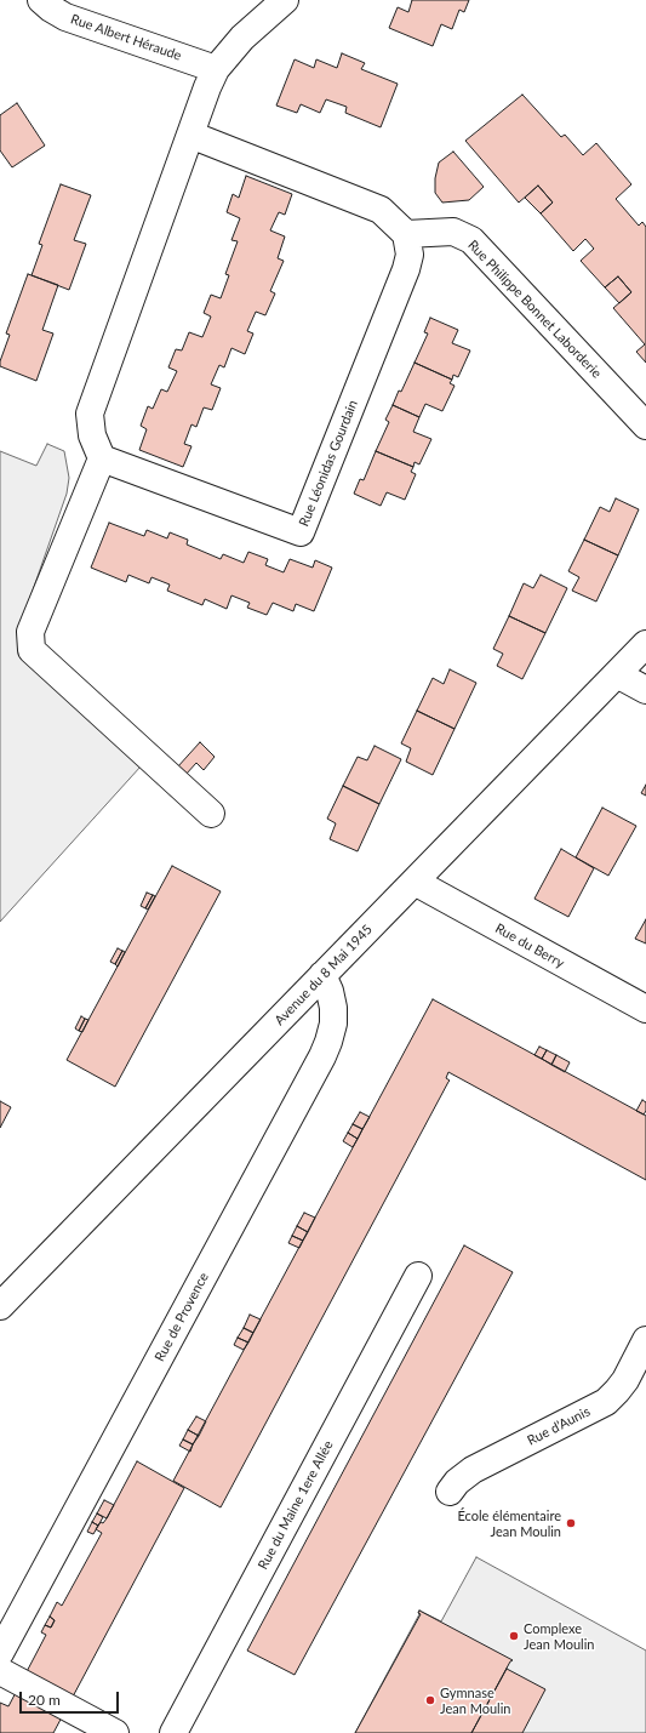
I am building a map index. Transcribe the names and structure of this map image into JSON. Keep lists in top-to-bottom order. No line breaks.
{"streets":{"street":["Rue Albert Héraude","Rue Philippe Bonnet Laborderie","Rue Léonidas Gourdain","Rue du Berry","Avenue du 8 Mai 1945","Rue de Provence","Rue d’Aunis","Rue du Maine 1ere Allée"]},"crossings":[["Rue Philippe Bonnet Laborderie","Rue Léonidas Gourdain"],["Rue du Berry","Avenue du 8 Mai 1945"],["Avenue du 8 Mai 1945","Rue de Provence"]],"places":["École élémentaire Jean Moulin","Complexe Jean Moulin","Gymnase Jean Moulin"],"scale_bar":"20 m"}
